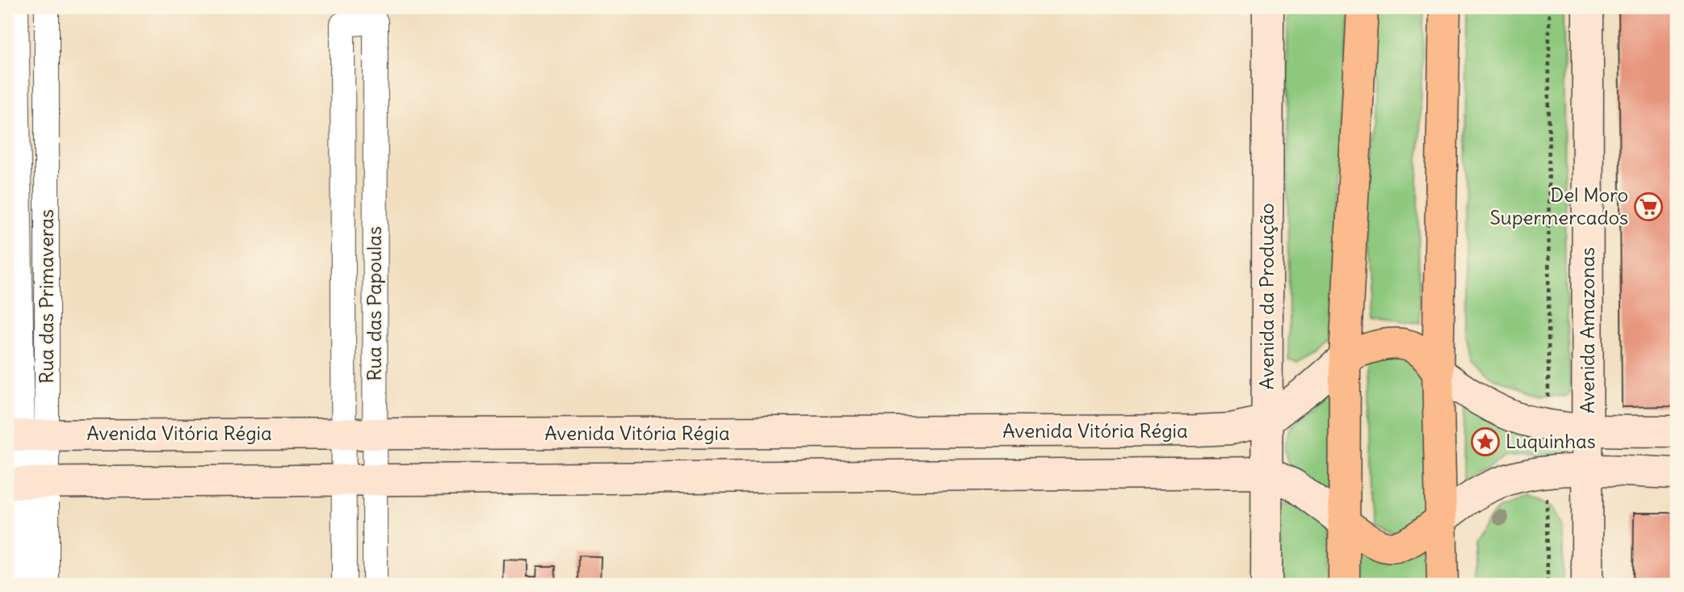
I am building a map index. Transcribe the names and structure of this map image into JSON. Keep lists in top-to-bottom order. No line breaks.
{"streets":{"street":["Rua das Primaveras","Avenida da Produção","Rua das Papoulas","Avenida Amazonas","Avenida Vitória Régia"]},"crossings":[["Rua das Primaveras","Avenida Vitória Régia"],["Avenida da Produção","Avenida Vitória Régia"],["Rua das Papoulas","Avenida Vitória Régia"]],"places":{"supermarket":["Del Moro Supermercados"],"place":["Luquinhas"]}}
